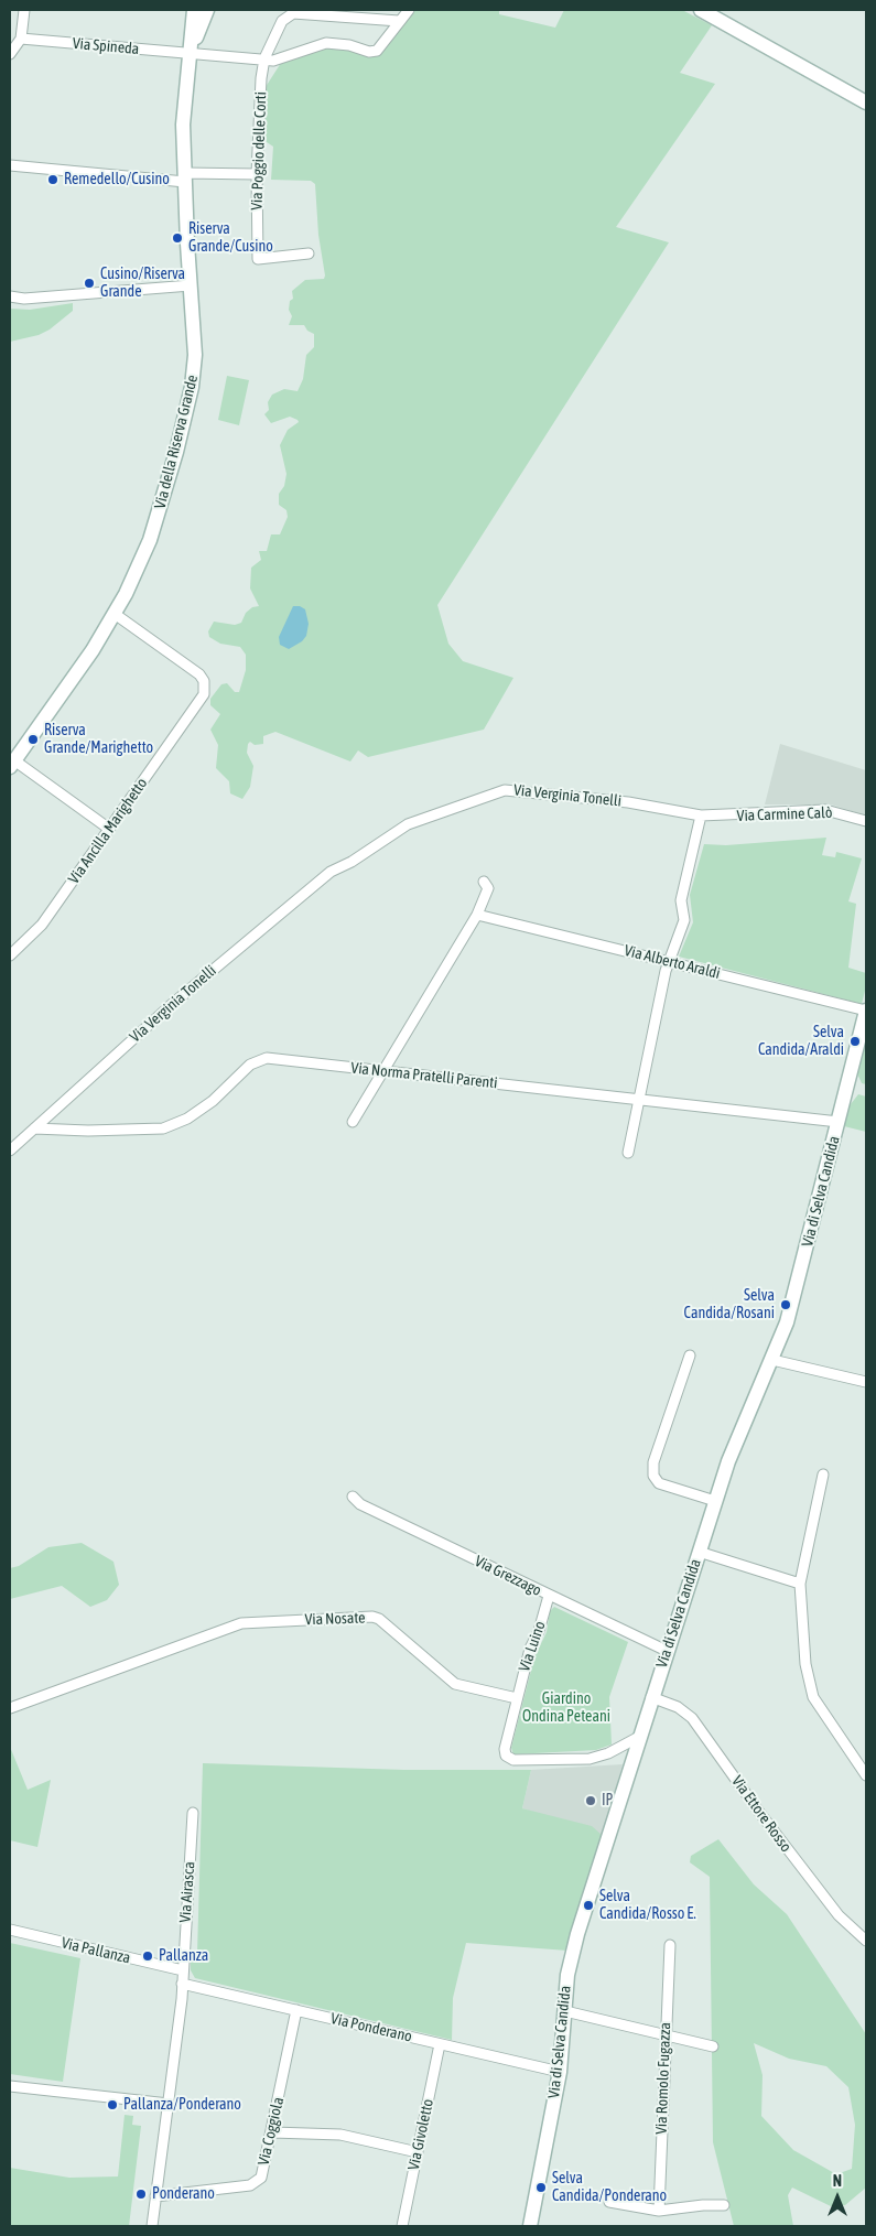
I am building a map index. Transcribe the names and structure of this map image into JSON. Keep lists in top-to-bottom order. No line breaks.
{"streets":{"street":["Via Spineda","Via Poggio delle Corti","Via della Riserva Grande","Via Verginia Tonelli","Via Carmine Calò","Via Ancilla Marighetto","Via Alberto Araldi","Via Norma Pratelli Parenti","Via di Selva Candida","Via Grezzago","Via Nosate","Via Luino","Via Ettore Rosso","Via Airasca","Via Pallanza","Via Ponderano","Via Romolo Fugazza","Via Coggiola","Via Givoletto"]},"crossings":[["Via Spineda","Via Poggio delle Corti"],["Via Spineda","Via della Riserva Grande"],["Via della Riserva Grande","Via Ancilla Marighetto"],["Via Verginia Tonelli","Via Carmine Calò"],["Via Verginia Tonelli","Via Norma Pratelli Parenti"],["Via Alberto Araldi","Via di Selva Candida"],["Via Norma Pratelli Parenti","Via di Selva Candida"],["Via di Selva Candida","Via Grezzago"],["Via di Selva Candida","Via Ettore Rosso"],["Via di Selva Candida","Via Ponderano"],["Via Grezzago","Via Luino"],["Via Nosate","Via Luino"],["Via Airasca","Via Pallanza"],["Via Ponderano","Via Coggiola"],["Via Ponderano","Via Givoletto"]],"parks":["Giardino Ondina Peteani"],"places":["Remedello/Cusino","Riserva Grande/Cusino","Cusino/Riserva Grande","Riserva Grande/Marighetto","Selva Candida/Araldi","Selva Candida/Rosani","IP","Selva Candida/Rosso E.","Pallanza","Pallanza/Ponderano","Selva Candida/Ponderano","Ponderano"],"north":"top"}
